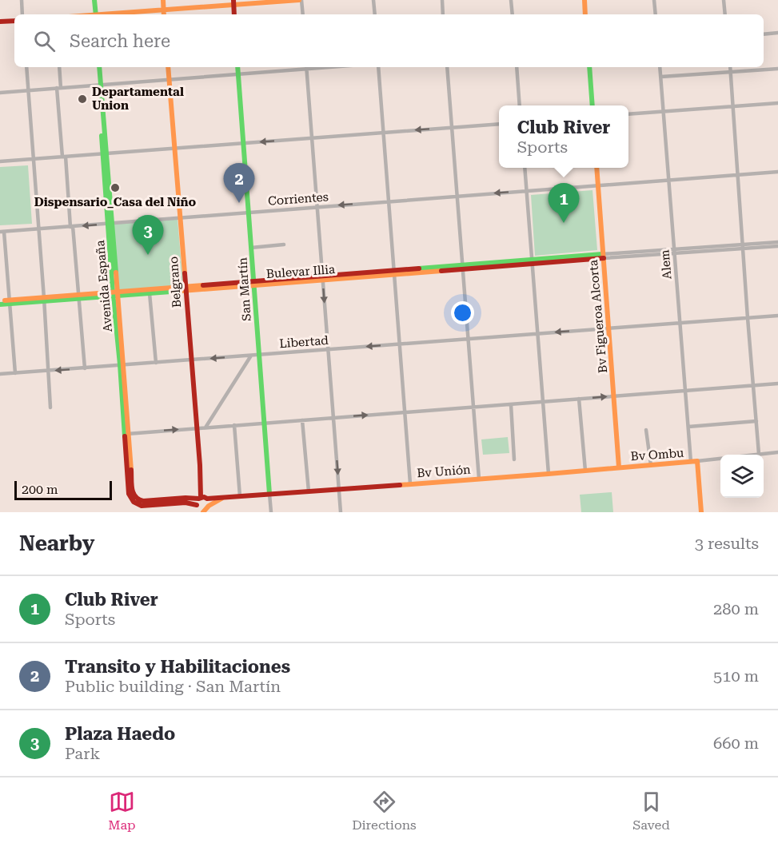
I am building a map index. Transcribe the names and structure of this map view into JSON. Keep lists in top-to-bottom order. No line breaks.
{"streets":{"main road":["Bulevar Illia","Belgrano","Avenida España","San Martín","Bv Figueroa Alcorta","Bv Ombu","Bv Unión"],"street":["Corrientes","Alem","Libertad"]},"crossings":[["Corrientes","Alem"],["Corrientes","Belgrano"],["Corrientes","Avenida España"],["Corrientes","San Martín"],["Corrientes","Bv Figueroa Alcorta"],["Alem","Libertad"],["Alem","Bv Ombu"],["Bulevar Illia","Belgrano"],["Bulevar Illia","Avenida España"],["Bulevar Illia","San Martín"],["Bulevar Illia","Bv Figueroa Alcorta"],["Belgrano","Libertad"],["Belgrano","Bv Unión"],["Avenida España","Libertad"],["San Martín","Libertad"],["San Martín","Bv Unión"],["Bv Figueroa Alcorta","Libertad"],["Bv Figueroa Alcorta","Bv Ombu"],["Bv Figueroa Alcorta","Bv Unión"],["Bv Ombu","Bv Unión"]],"places":["Departamental Union","Dispensario_Casa del Niño"],"scale_bar":"200 m","page":{"search":"Search here","popup":["Club River","Sports"],"pins":["2","1","3"],"scale":"200 m","heading":["Nearby","3 results"],"list":[{"mark":"1","name":"Club River","note":"Sports","value":"280 m"},{"mark":"2","name":"Transito y Habilitaciones","note":"Public building · San Martín","value":"510 m"},{"mark":"3","name":"Plaza Haedo","note":"Park","value":"660 m"}],"nav":["Map","Directions","Saved"]}}
